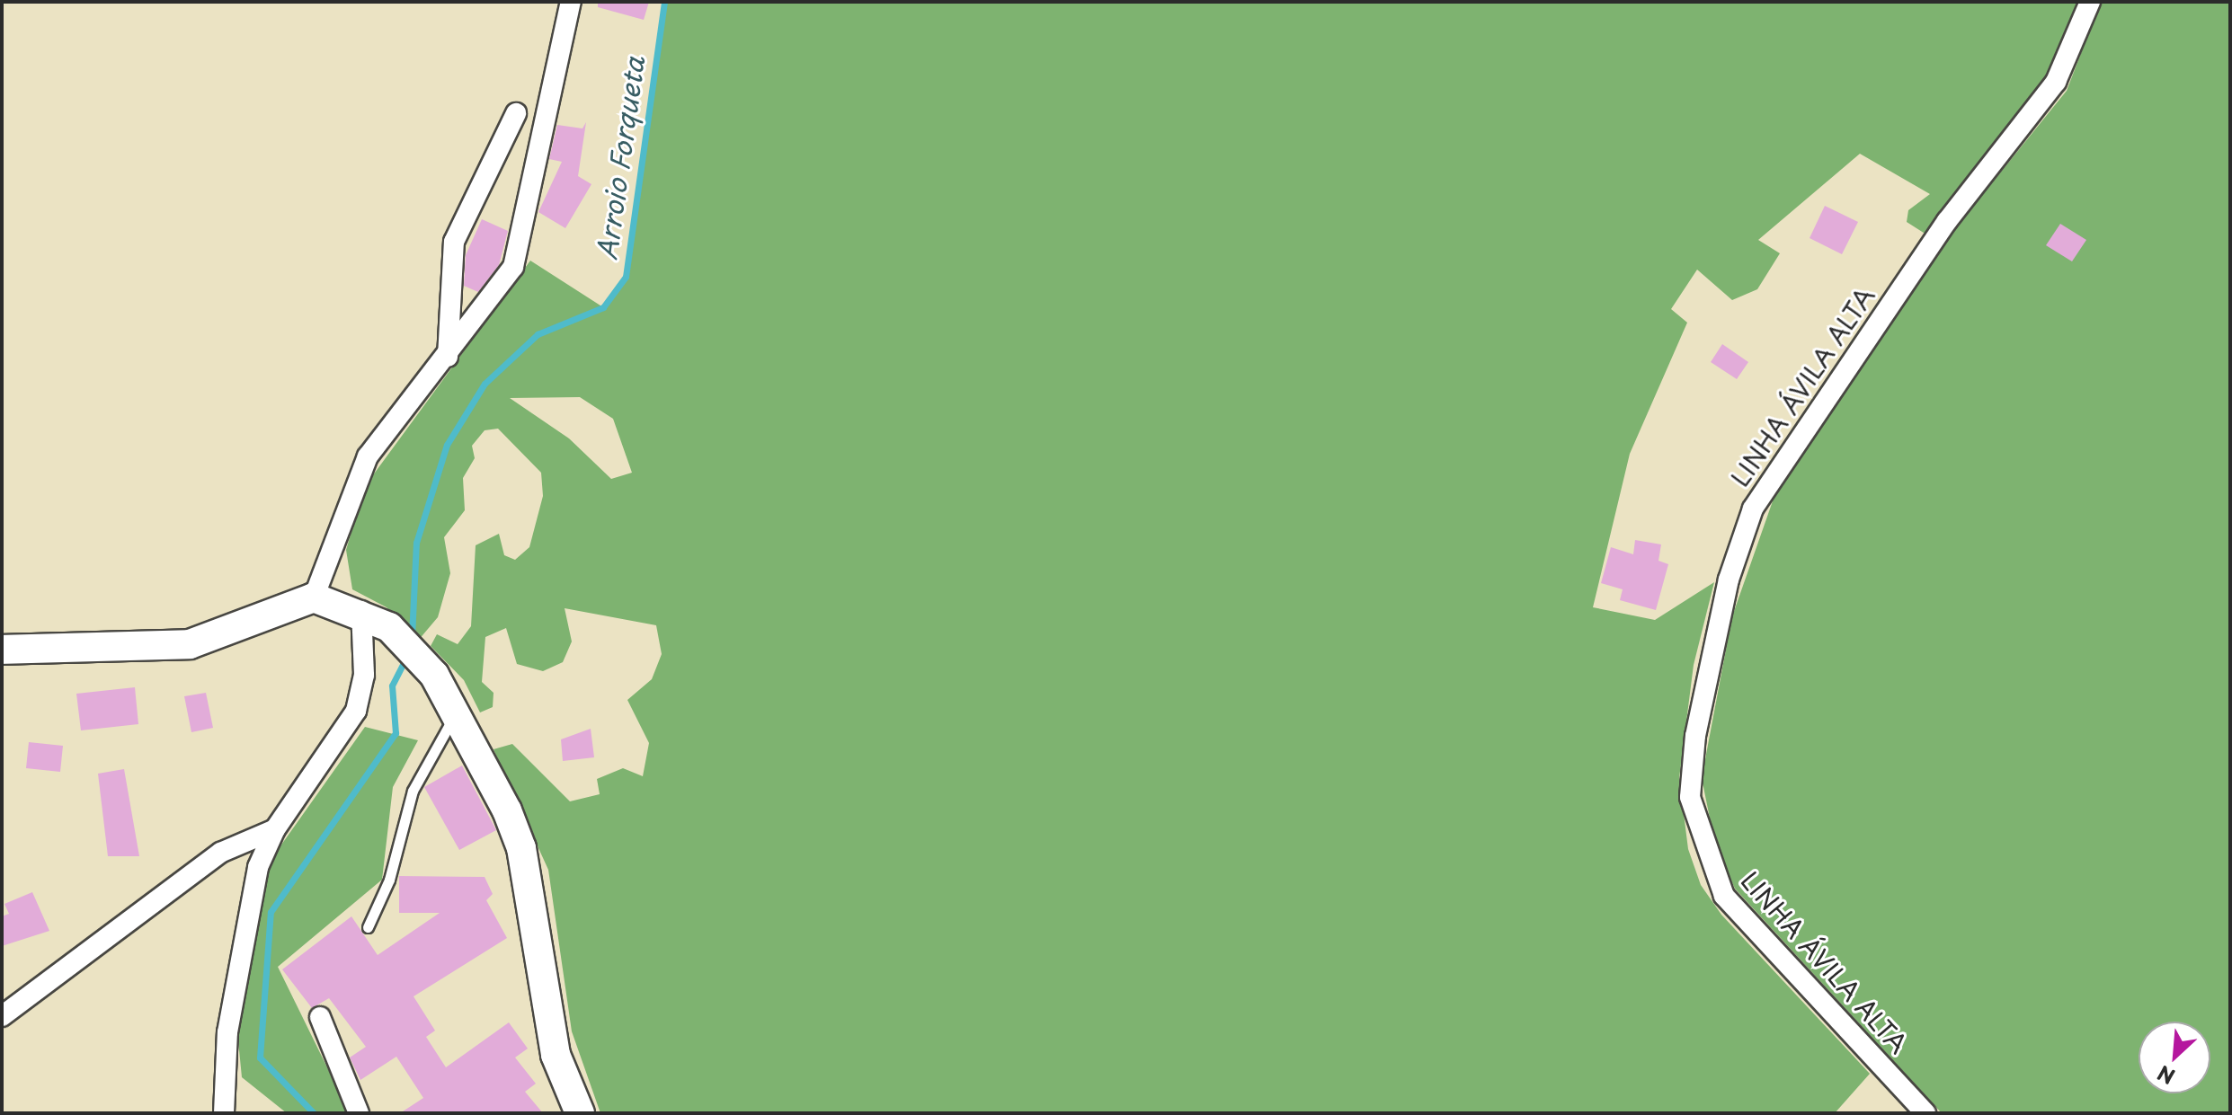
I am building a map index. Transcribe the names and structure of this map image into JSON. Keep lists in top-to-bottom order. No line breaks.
{"streets":{"street":["LINHA ÁVILA ALTA"]},"water":["Arroio Forqueta"],"north":"bottom left"}
